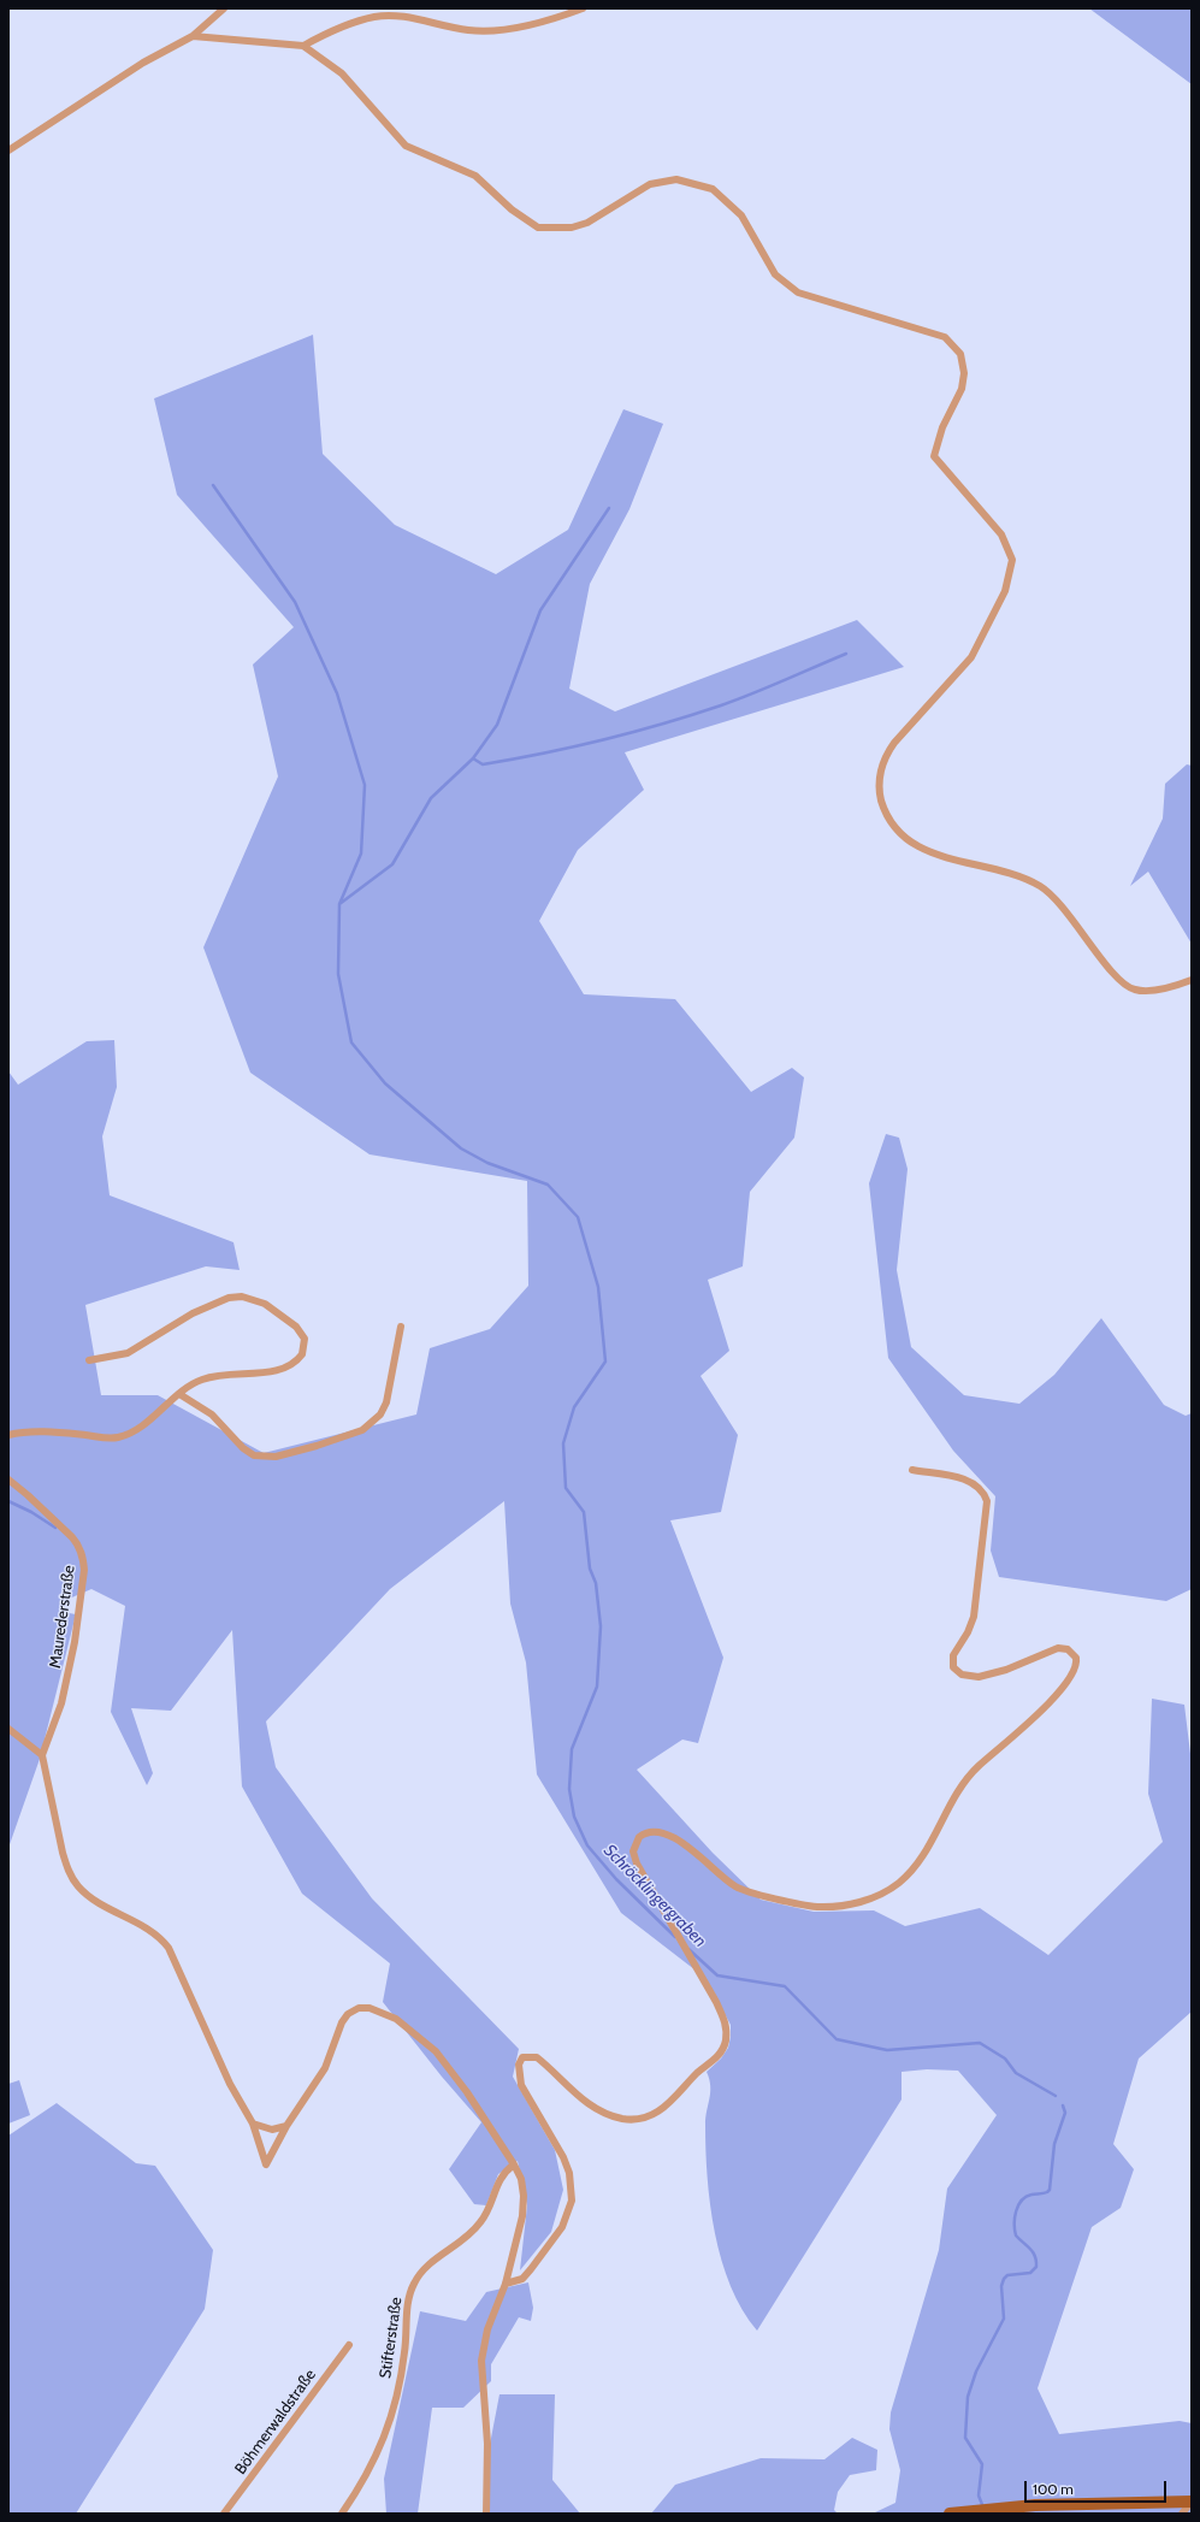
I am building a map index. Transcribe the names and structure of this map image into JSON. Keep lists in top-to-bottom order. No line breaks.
{"streets":{"street":["Maurederstraße","Stifterstraße","Böhmerwaldstraße"]},"water":["Schröcklingergraben"],"scale_bar":"100 m"}
